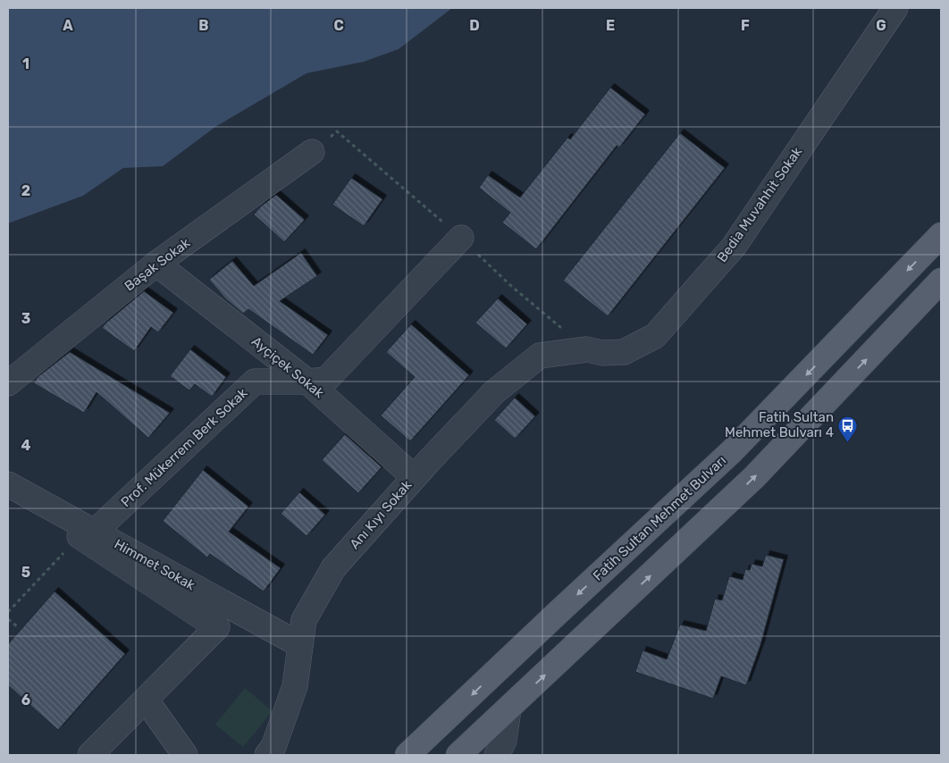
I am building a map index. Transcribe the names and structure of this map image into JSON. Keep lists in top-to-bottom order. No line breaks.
{"streets":{"main road":["Fatih Sultan Mehmet Bulvarı"],"street":["Bedia Muvahhit Sokak","Başak Sokak","Ayçiçek Sokak","Prof. Mükerrem Berk Sokak","Anı Kıyı Sokak","Himmet Sokak"]},"crossings":[["Bedia Muvahhit Sokak","Anı Kıyı Sokak"],["Başak Sokak","Ayçiçek Sokak"],["Ayçiçek Sokak","Prof. Mükerrem Berk Sokak"],["Ayçiçek Sokak","Anı Kıyı Sokak"],["Prof. Mükerrem Berk Sokak","Himmet Sokak"],["Anı Kıyı Sokak","Himmet Sokak"]],"places":{"bus stop":["Fatih Sultan Mehmet Bulvarı 4"]},"grid":{"columns":["A","B","C","D","E","F","G"],"rows":["1","2","3","4","5","6"]}}
